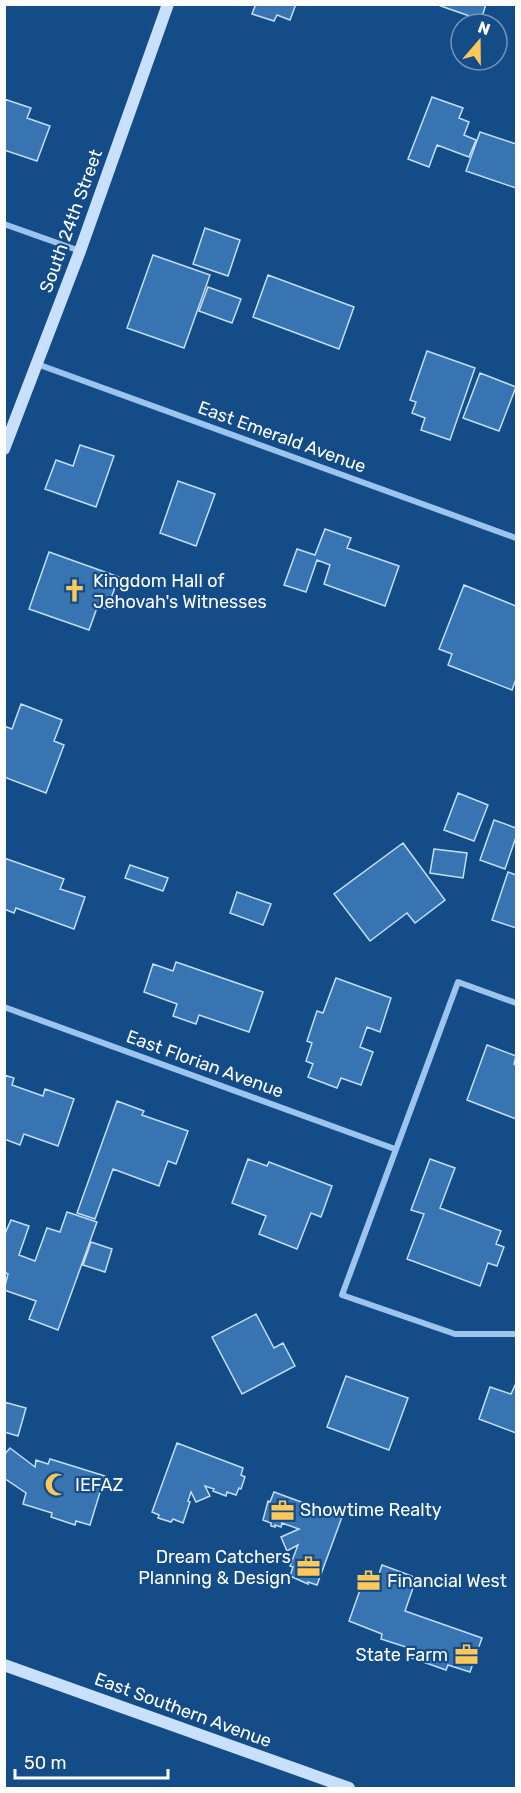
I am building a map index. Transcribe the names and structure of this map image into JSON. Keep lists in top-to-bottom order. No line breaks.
{"streets":{"street":["South 24th Street","East Emerald Avenue","East Florian Avenue","East Southern Avenue"]},"crossings":[["South 24th Street","East Emerald Avenue"]],"places":{"church":["Kingdom Hall of Jehovah's Witnesses"],"mosque":["IEFAZ"],"office":["Showtime Realty","Dream Catchers Planning & Design","Financial West","State Farm"]},"scale_bar":"50 m","north":"top"}
